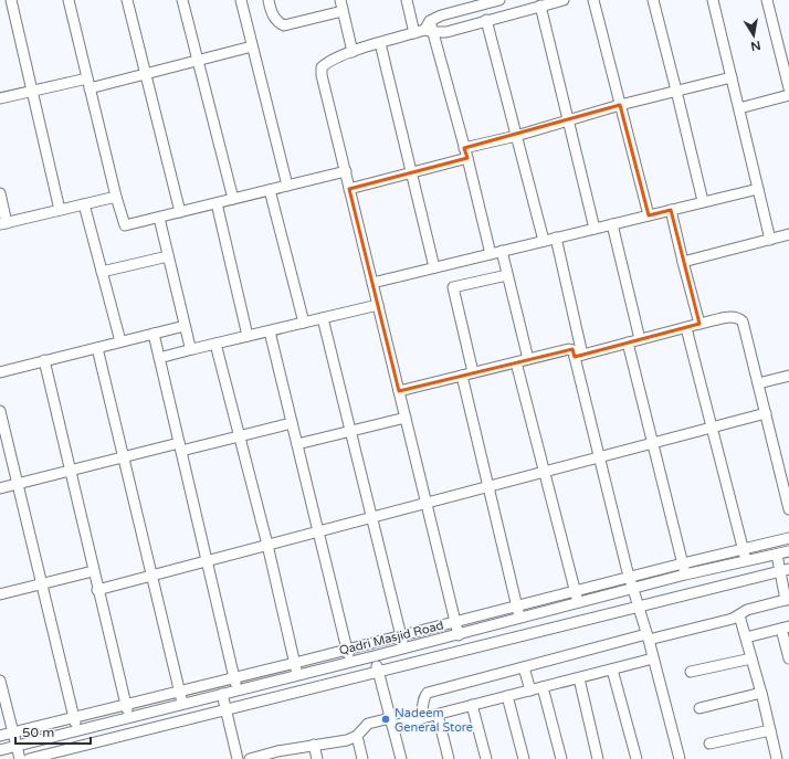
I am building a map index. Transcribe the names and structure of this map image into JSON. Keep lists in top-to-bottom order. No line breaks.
{"streets":{"street":["Qadri Masjid Road"]},"places":["Nadeem General Store"],"scale_bar":"50 m","north":"bottom"}
